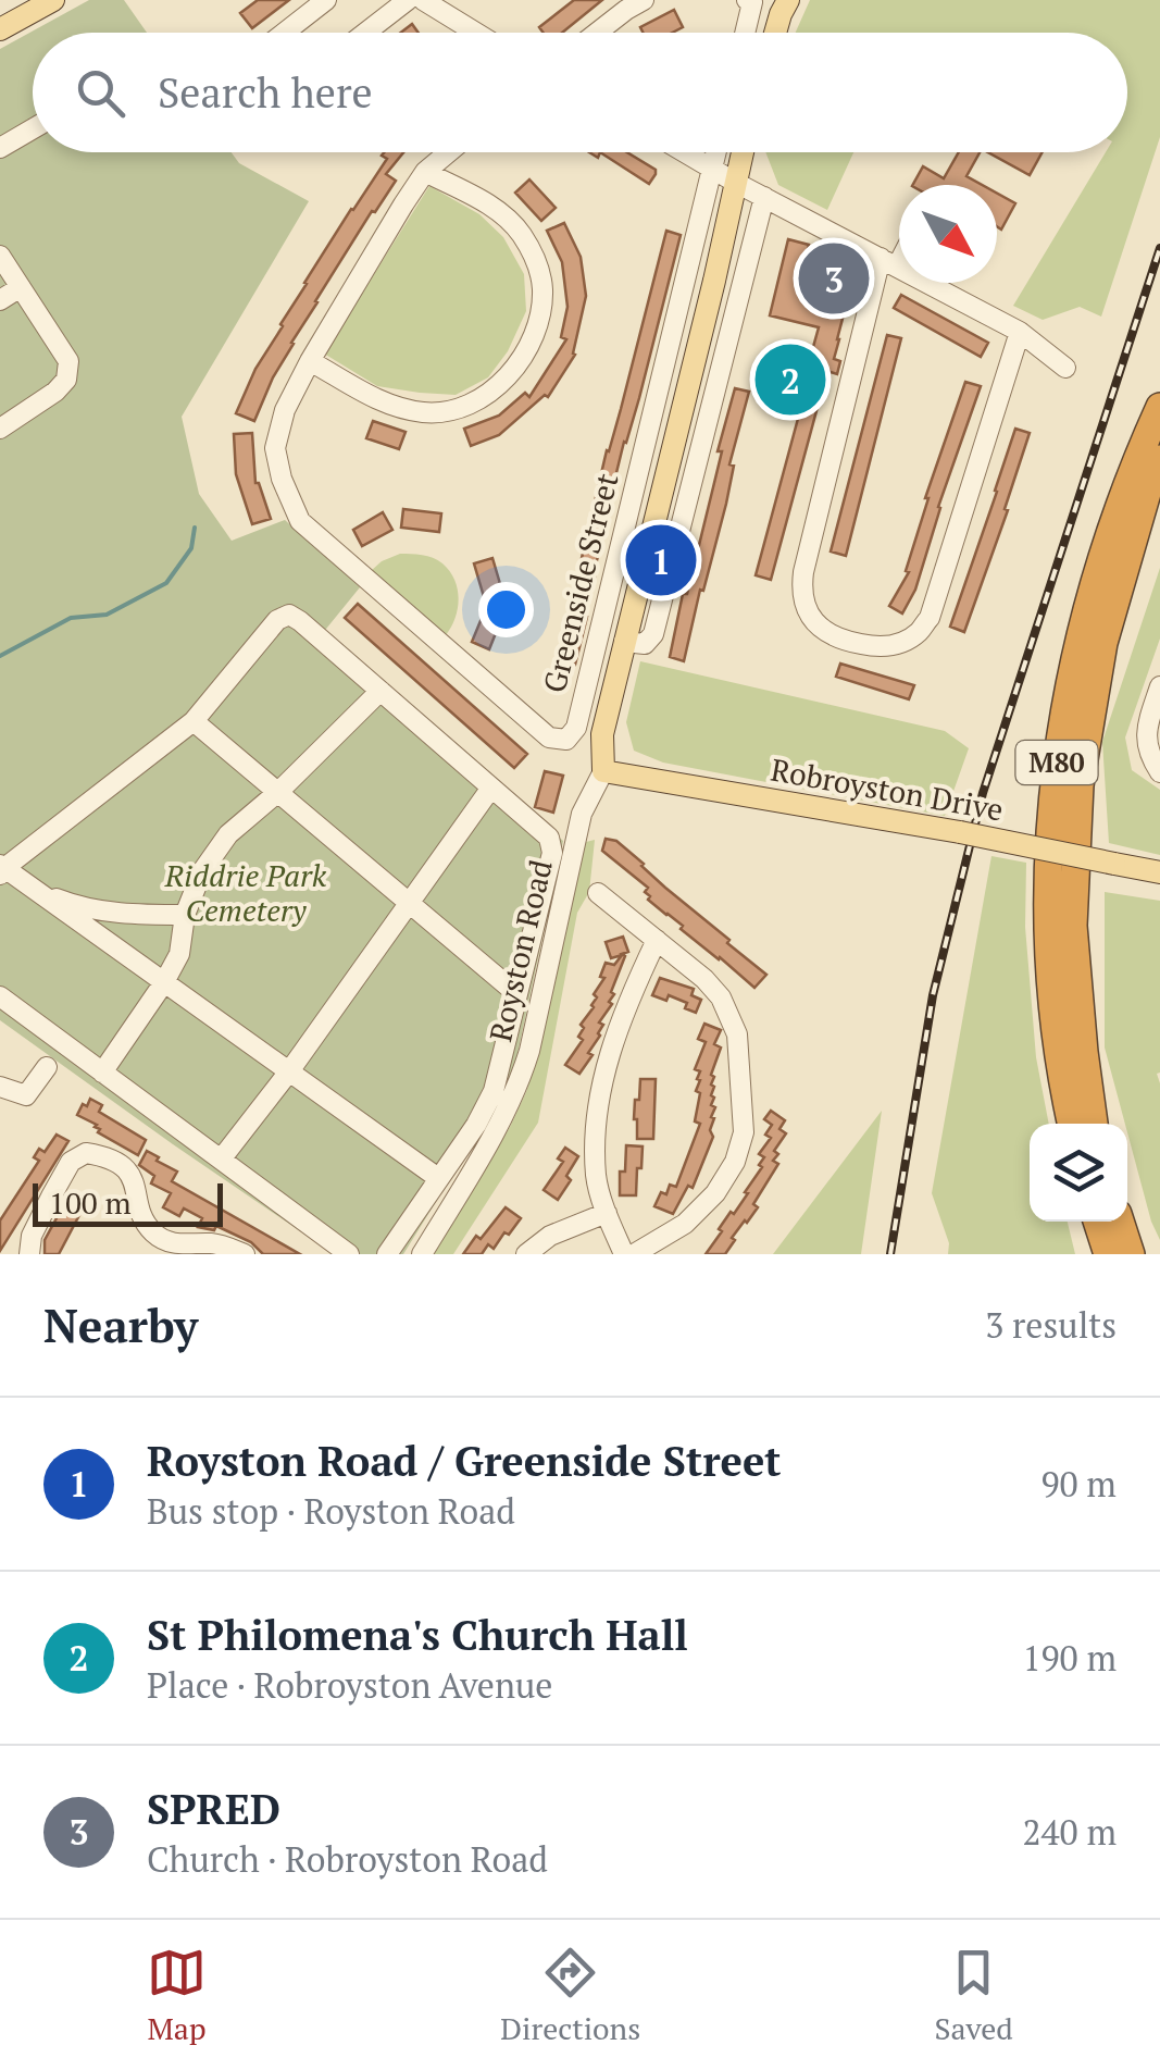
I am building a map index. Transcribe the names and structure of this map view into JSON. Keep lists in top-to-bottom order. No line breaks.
{"streets":{"highway":["M80"],"main road":["Robroyston Drive","Royston Road"],"street":["Greenside Street"]},"crossings":[["Robroyston Drive","Royston Road"]],"parks":["Riddrie Park Cemetery"],"scale_bar":"100 m","north":"bottom right","page":{"search":"Search here","pins":["3","2","1"],"scale":"100 m","heading":["Nearby","3 results"],"list":[{"mark":"1","name":"Royston Road / Greenside Street","note":"Bus stop · Royston Road","value":"90 m"},{"mark":"2","name":"St Philomena's Church Hall","note":"Place · Robroyston Avenue","value":"190 m"},{"mark":"3","name":"SPRED","note":"Church · Robroyston Road","value":"240 m"}],"nav":["Map","Directions","Saved"]}}
